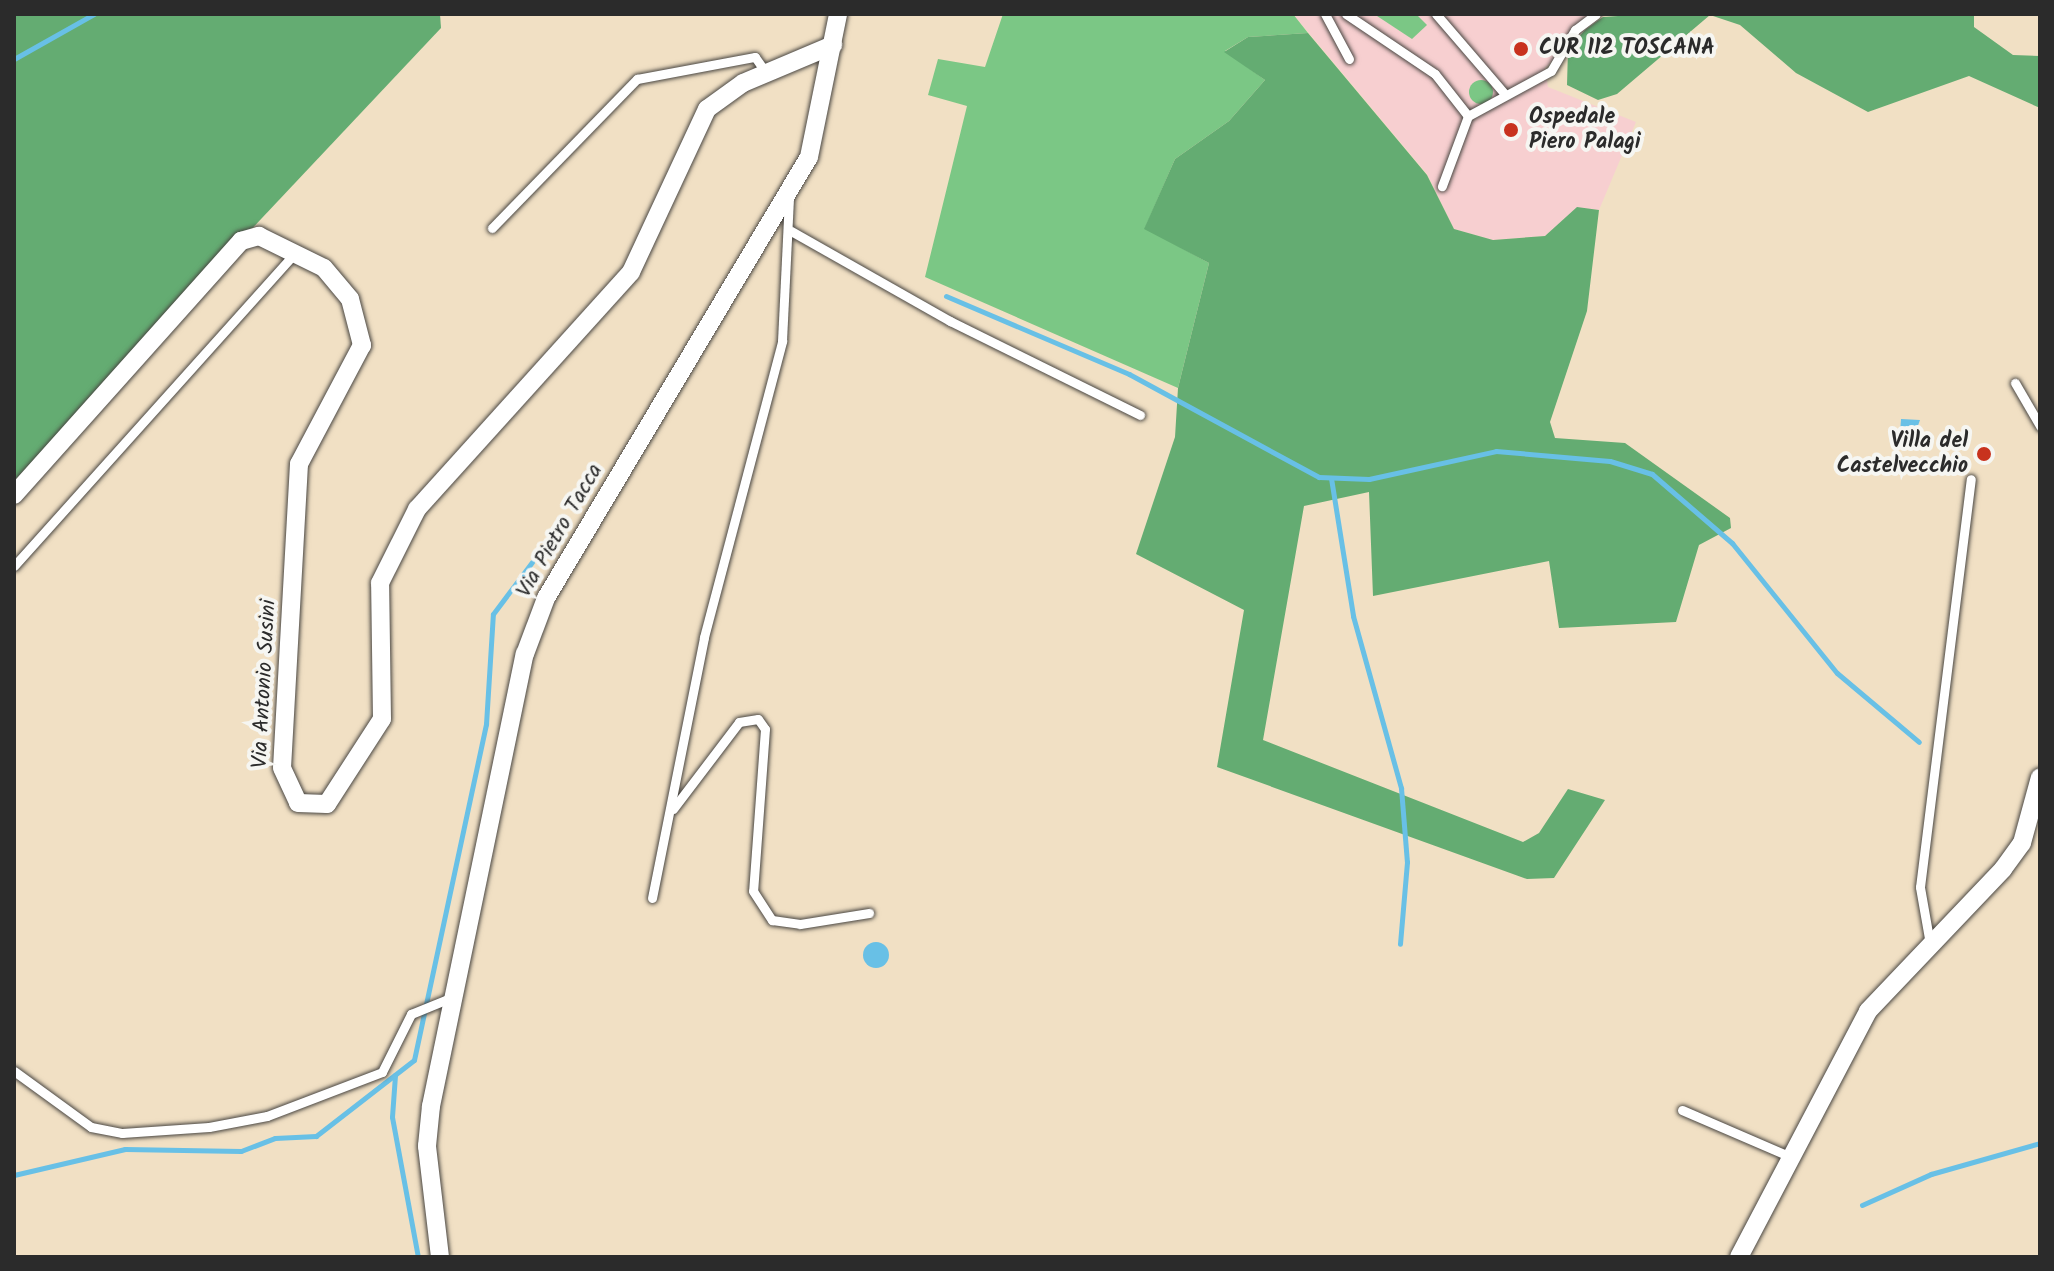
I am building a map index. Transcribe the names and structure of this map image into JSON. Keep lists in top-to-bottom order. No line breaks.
{"streets":{"street":["Via Pietro Tacca","Via Antonio Susini"]},"crossings":[["Via Pietro Tacca","Via Antonio Susini"]],"places":["CUR 112 TOSCANA","Ospedale Piero Palagi","Villa del Castelvecchio"]}
